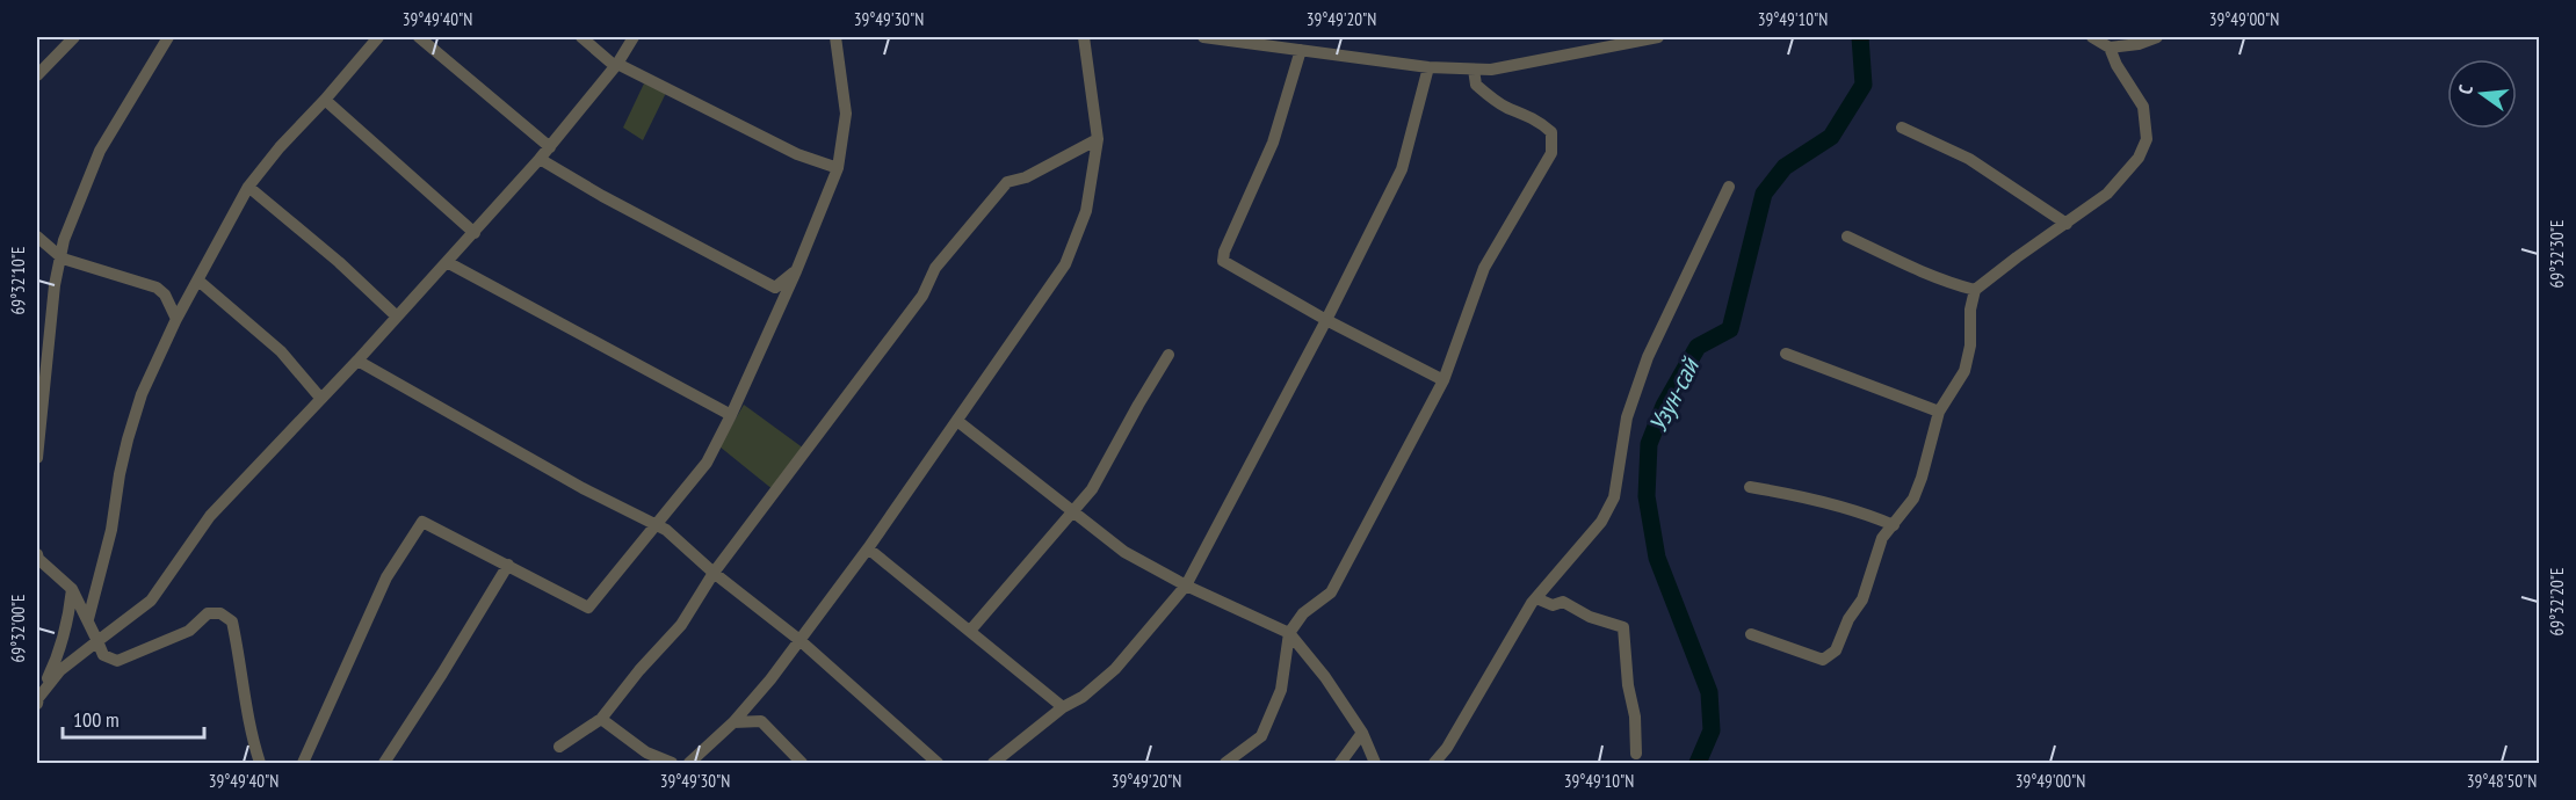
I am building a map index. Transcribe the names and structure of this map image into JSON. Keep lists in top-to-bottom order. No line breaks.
{"water":["Узун-сай"],"scale_bar":"100 m","north":"left","coordinates":["39°49'40\"N","39°49'30\"N","39°49'20\"N","39°49'10\"N","39°49'00\"N","69°32'30\"E","69°32'10\"E","69°32'20\"E","69°32'00\"E","39°48'50\"N"]}
